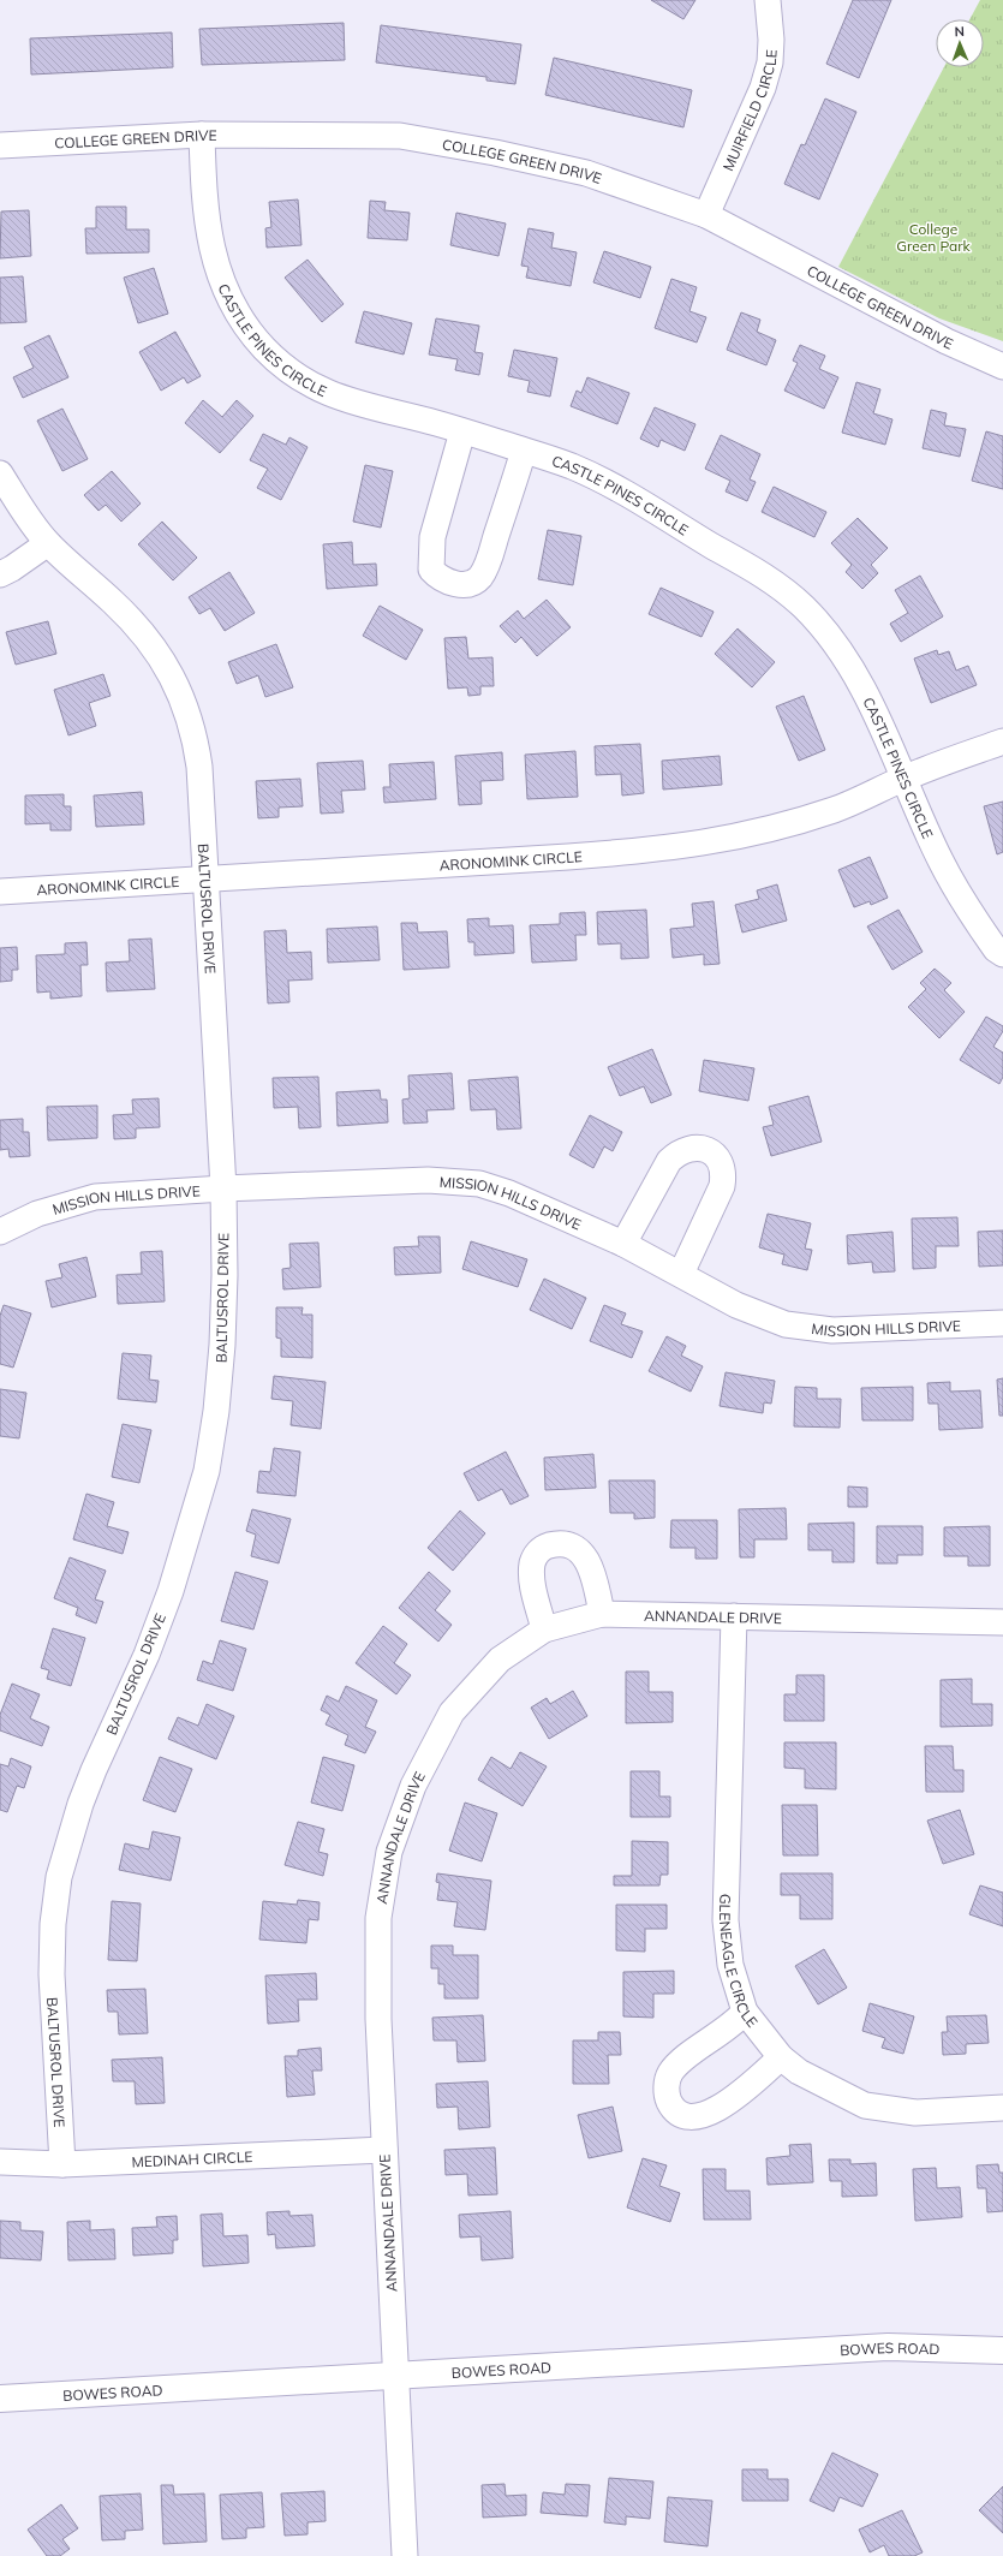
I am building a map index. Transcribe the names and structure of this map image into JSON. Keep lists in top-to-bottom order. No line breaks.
{"streets":{"main road":["BOWES ROAD"],"street":["MUIRFIELD CIRCLE","COLLEGE GREEN DRIVE","CASTLE PINES CIRCLE","ARONOMINK CIRCLE","BALTUSROL DRIVE","MISSION HILLS DRIVE","ANNANDALE DRIVE","GLENEAGLE CIRCLE","MEDINAH CIRCLE"]},"crossings":[["MUIRFIELD CIRCLE","COLLEGE GREEN DRIVE"],["COLLEGE GREEN DRIVE","CASTLE PINES CIRCLE"],["CASTLE PINES CIRCLE","ARONOMINK CIRCLE"],["ARONOMINK CIRCLE","BALTUSROL DRIVE"],["BALTUSROL DRIVE","MISSION HILLS DRIVE"],["BALTUSROL DRIVE","MEDINAH CIRCLE"],["ANNANDALE DRIVE","GLENEAGLE CIRCLE"],["ANNANDALE DRIVE","MEDINAH CIRCLE"],["ANNANDALE DRIVE","BOWES ROAD"]],"parks":["College Green Park"],"north":"top"}
